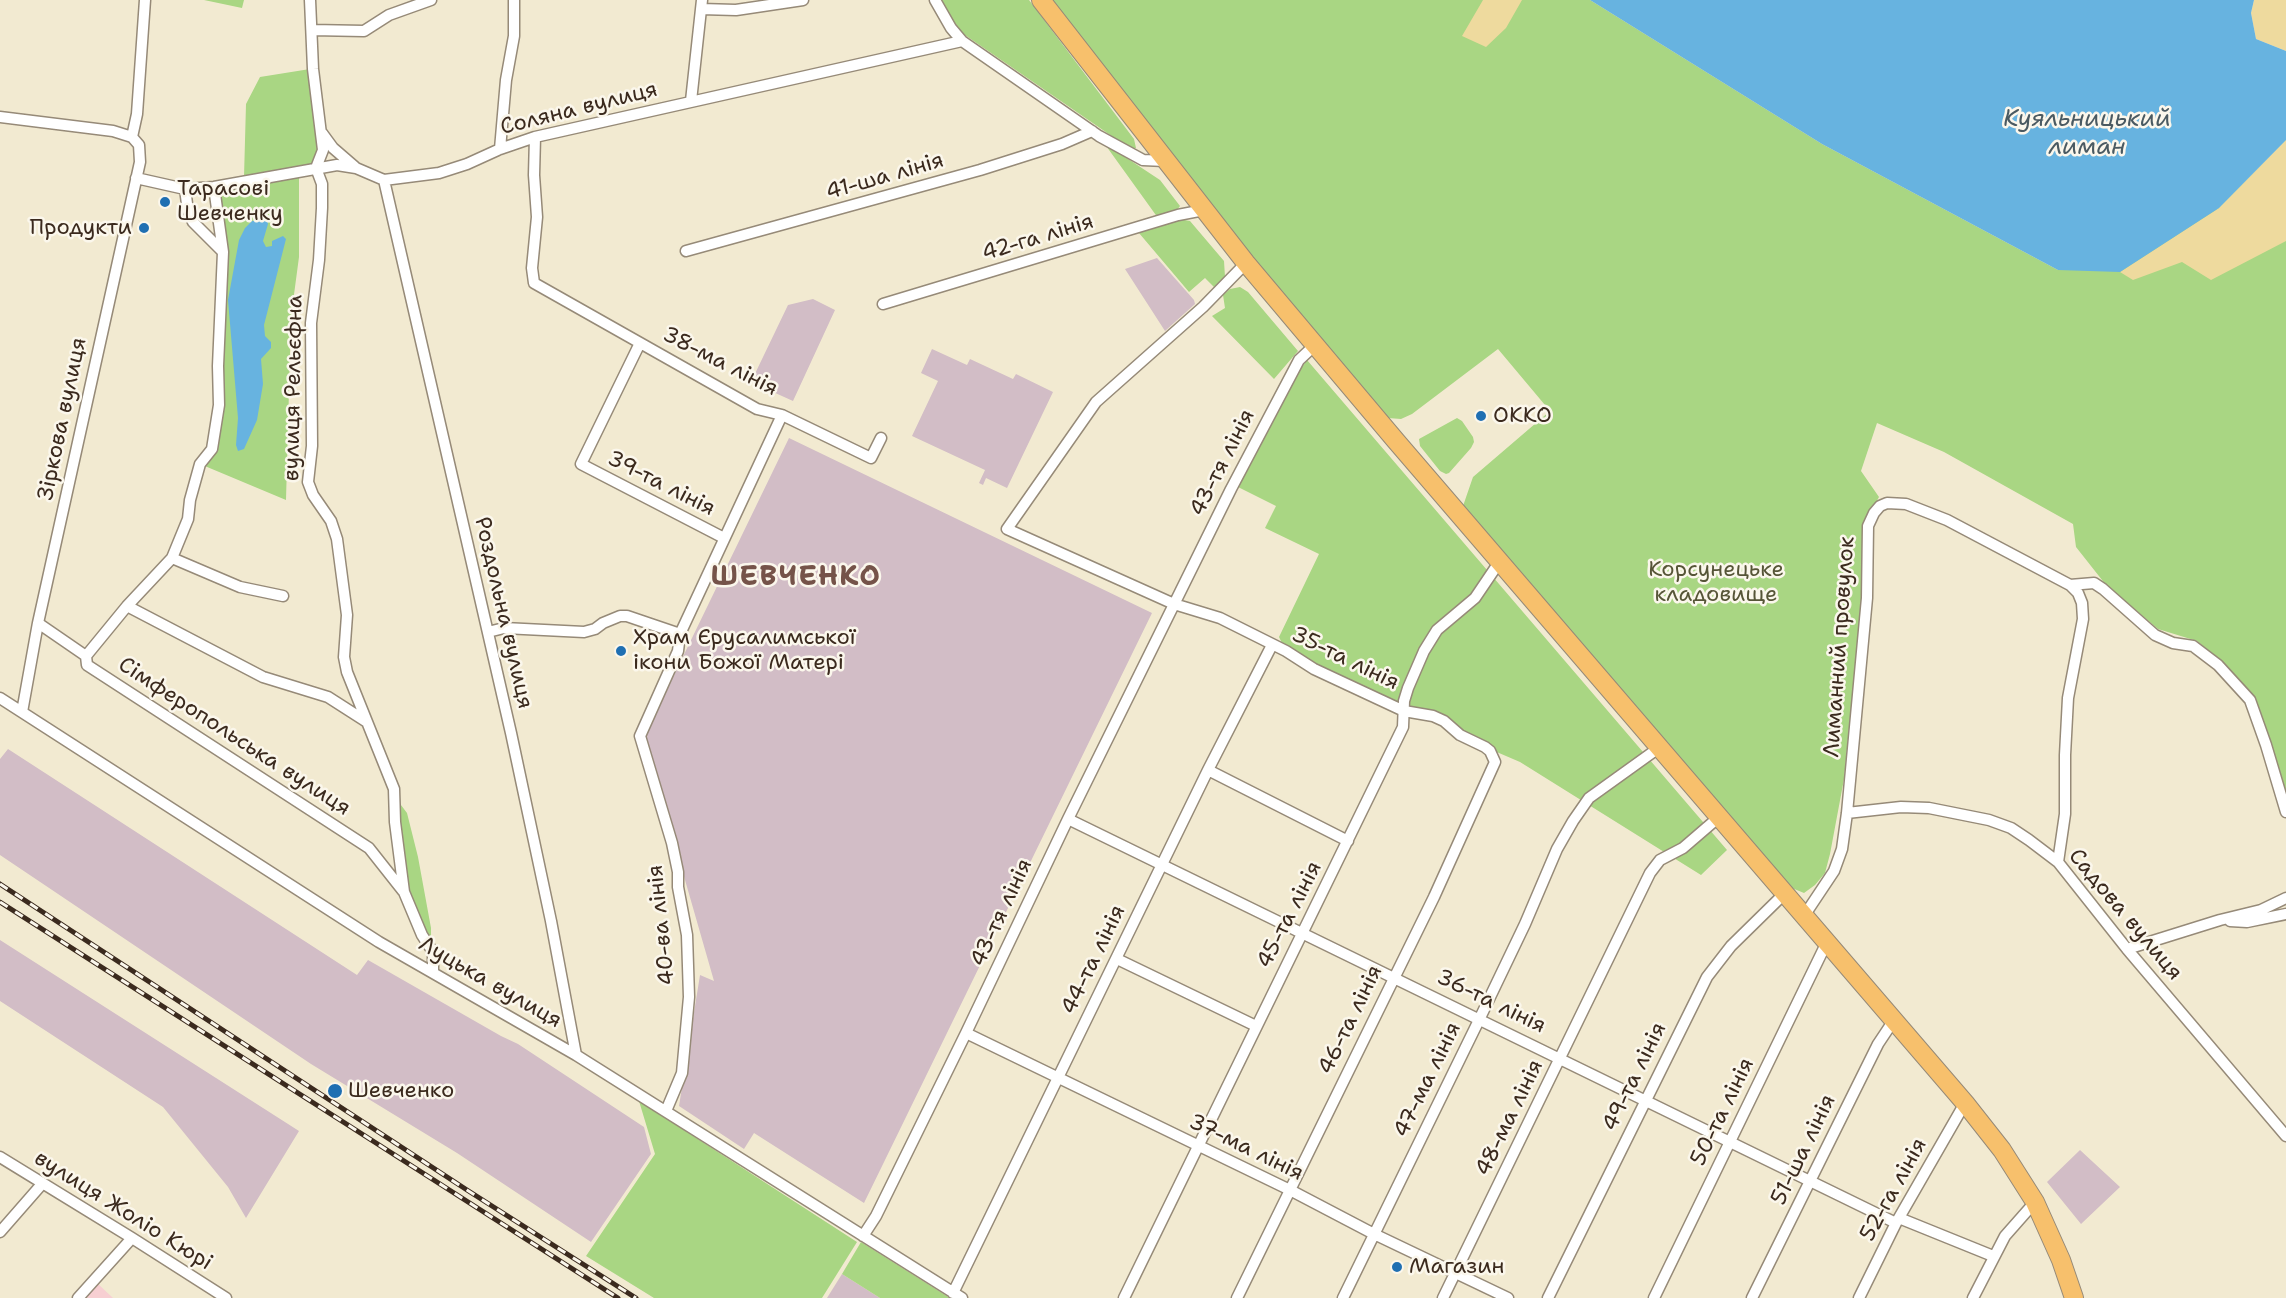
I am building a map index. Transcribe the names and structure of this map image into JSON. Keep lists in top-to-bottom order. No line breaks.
{"streets":{"street":["Соляна вулиця","41-ша лінія","42-га лінія","38-ма лінія","вулиця Рельєфна","Зіркова вулиця","43-тя лінія","39-та лінія","Роздольна вулиця","Лиманний провулок","35-та лінія","Сімферопольська вулиця","45-та лінія","Садова вулиця","40-ва лінія","44-та лінія","Луцька вулиця","36-та лінія","46-та лінія","49-та лінія","47-ма лінія","50-та лінія","48-ма лінія","37-ма лінія","51-ша лінія","52-га лінія","вулиця Жоліо Кюрі"]},"crossings":[["Соляна вулиця","38-ма лінія"],["Соляна вулиця","Роздольна вулиця"],["38-ма лінія","39-та лінія"],["вулиця Рельєфна","Сімферопольська вулиця"],["вулиця Рельєфна","Луцька вулиця"],["Зіркова вулиця","Сімферопольська вулиця"],["Зіркова вулиця","Луцька вулиця"],["43-тя лінія","35-та лінія"],["43-тя лінія","Луцька вулиця"],["43-тя лінія","36-та лінія"],["43-тя лінія","37-ма лінія"],["Роздольна вулиця","Луцька вулиця"],["Лиманний провулок","Садова вулиця"],["35-та лінія","45-та лінія"],["35-та лінія","44-та лінія"],["35-та лінія","46-та лінія"],["45-та лінія","36-та лінія"],["45-та лінія","37-ма лінія"],["40-ва лінія","Луцька вулиця"],["44-та лінія","Луцька вулиця"],["44-та лінія","36-та лінія"],["44-та лінія","37-ма лінія"],["36-та лінія","46-та лінія"],["36-та лінія","49-та лінія"],["36-та лінія","47-ма лінія"],["36-та лінія","50-та лінія"],["36-та лінія","48-ма лінія"],["36-та лінія","51-ша лінія"],["36-та лінія","52-га лінія"],["46-та лінія","37-ма лінія"],["47-ма лінія","37-ма лінія"],["48-ма лінія","37-ма лінія"]],"districts":["ШЕВЧЕНКО"],"water":["Куяльницький лиман"],"parks":["Корсунецьке кладовище"],"places":["Тарасові Шевченку","Продукти","ОККО","Храм Єрусалимської ікони Божої Матері","Шевченко","Магазин"]}
